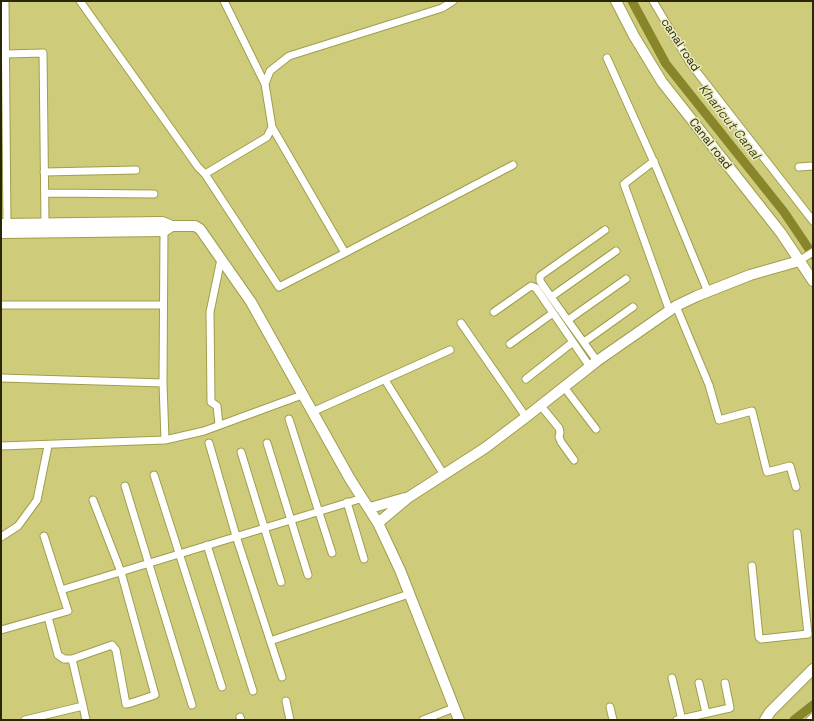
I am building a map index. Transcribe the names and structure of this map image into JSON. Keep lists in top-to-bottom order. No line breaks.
{"streets":{"street":["canal road","Canal road"]},"water":["Kharicut Canal"]}
